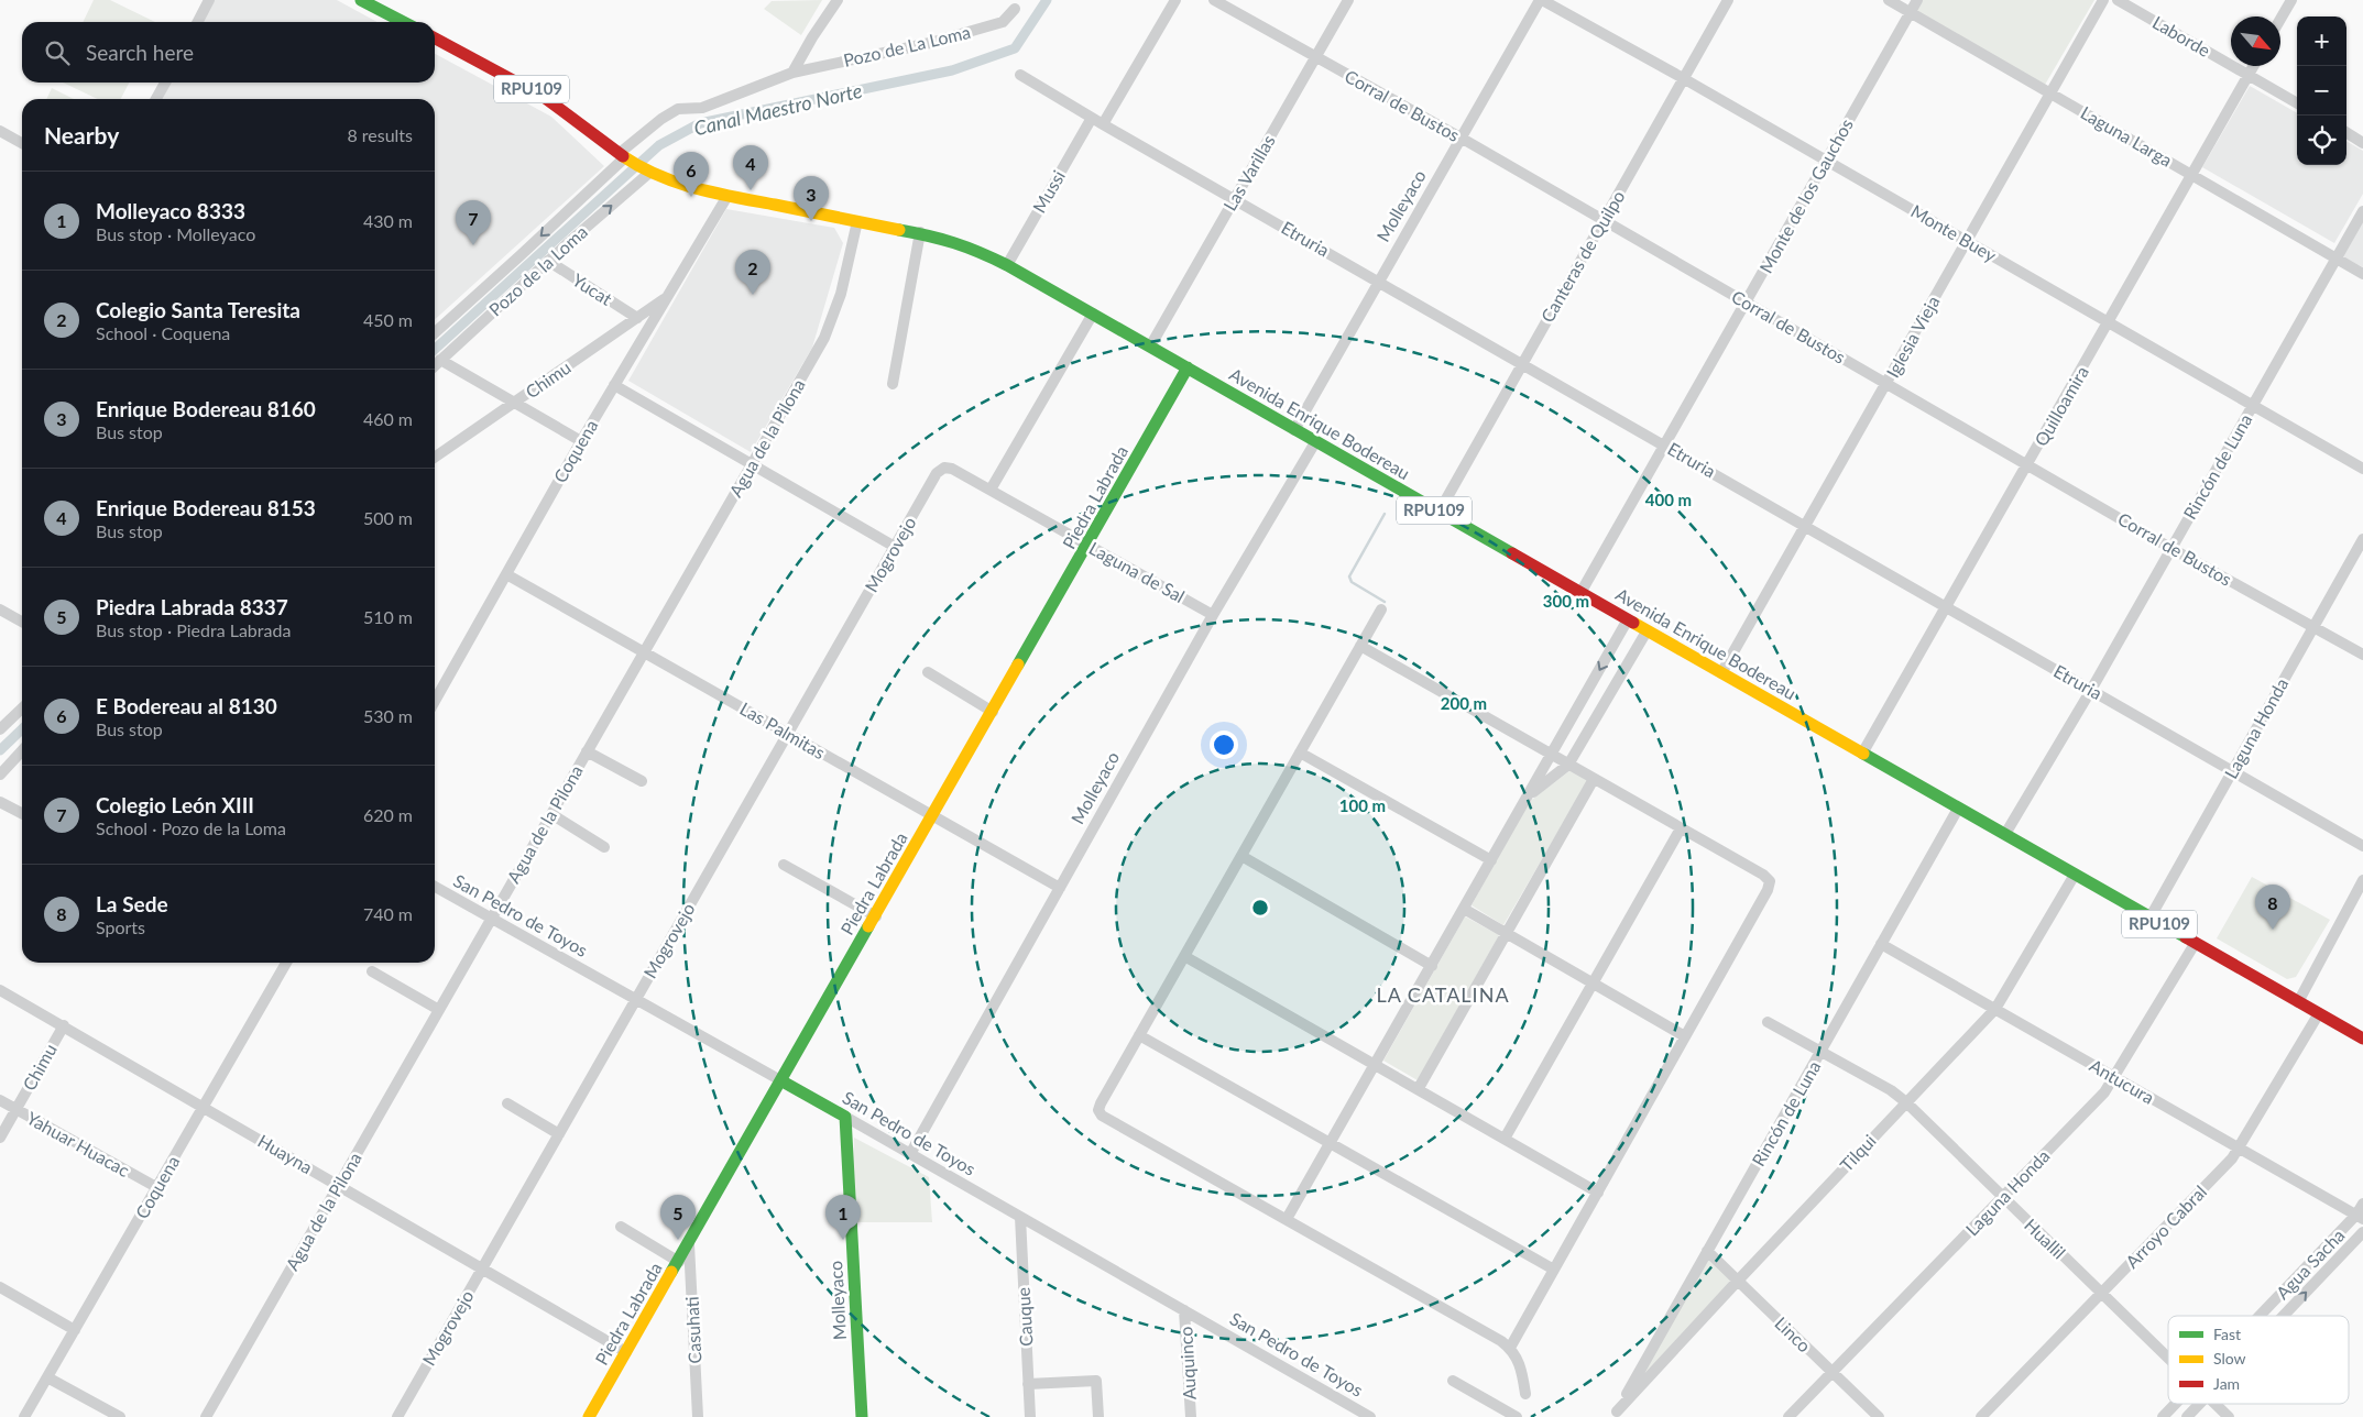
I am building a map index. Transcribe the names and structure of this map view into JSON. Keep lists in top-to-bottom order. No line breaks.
{"streets":{"main road":["RPU109","Molleyaco","Avenida Enrique Bodereau","Piedra Labrada","San Pedro de Toyos"],"street":["Laborde","Pozo de La Loma","Corral de Bustos","Laguna Larga","Las Varillas","Mussi","Monte de los Gauchos","Monte Buey","Etruria","Canteras de Quilpo","Pozo de la Loma","Yucat","Iglesia Vieja","Chimu","Quilloamira","Agua de la Pilona","Coquena","Rincón de Luna","Mogrovejo","Laguna de Sal","Laguna Honda","Las Palmitas","Antucura","Yahuar Huacac","Tilqui","Huayna","Arroyo Cabral","Huallil","Agua Sacha","Cauque","Casuhati","Linco","Auquinco"]},"crossings":[["Laborde","Quilloamira"],["Pozo de La Loma","Pozo de la Loma"],["Corral de Bustos","Las Varillas"],["Corral de Bustos","Monte de los Gauchos"],["Corral de Bustos","Molleyaco"],["Corral de Bustos","Canteras de Quilpo"],["Corral de Bustos","Iglesia Vieja"],["Corral de Bustos","Quilloamira"],["Corral de Bustos","Rincón de Luna"],["Corral de Bustos","Laguna Honda"],["Laguna Larga","Monte de los Gauchos"],["Laguna Larga","Iglesia Vieja"],["Laguna Larga","Quilloamira"],["Laguna Larga","Rincón de Luna"],["Las Varillas","Etruria"],["Las Varillas","Avenida Enrique Bodereau"],["Mussi","Etruria"],["Mussi","Avenida Enrique Bodereau"],["Monte de los Gauchos","Monte Buey"],["Monte de los Gauchos","Etruria"],["Monte de los Gauchos","Avenida Enrique Bodereau"],["Molleyaco","Monte Buey"],["Molleyaco","Etruria"],["Molleyaco","Avenida Enrique Bodereau"],["Molleyaco","Laguna de Sal"],["Molleyaco","Las Palmitas"],["Molleyaco","San Pedro de Toyos"],["Monte Buey","Canteras de Quilpo"],["Monte Buey","Iglesia Vieja"],["Monte Buey","Quilloamira"],["Monte Buey","Rincón de Luna"],["Etruria","Canteras de Quilpo"],["Etruria","Iglesia Vieja"],["Etruria","Quilloamira"],["Etruria","Rincón de Luna"],["Etruria","Laguna Honda"],["Canteras de Quilpo","Avenida Enrique Bodereau"],["Pozo de la Loma","Yucat"],["Pozo de la Loma","Avenida Enrique Bodereau"],["Yucat","Chimu"],["Iglesia Vieja","Avenida Enrique Bodereau"],["Chimu","Coquena"],["Chimu","Yahuar Huacac"],["Chimu","Huayna"],["Quilloamira","Avenida Enrique Bodereau"],["Avenida Enrique Bodereau","Agua de la Pilona"],["Avenida Enrique Bodereau","Coquena"],["Avenida Enrique Bodereau","Rincón de Luna"],["Avenida Enrique Bodereau","Piedra Labrada"],["Avenida Enrique Bodereau","Laguna Honda"],["Avenida Enrique Bodereau","Tilqui"],["Avenida Enrique Bodereau","Arroyo Cabral"],["Agua de la Pilona","Las Palmitas"],["Agua de la Pilona","San Pedro de Toyos"],["Agua de la Pilona","Huayna"],["Coquena","Las Palmitas"],["Coquena","Yahuar Huacac"],["Coquena","Huayna"],["Rincón de Luna","Antucura"],["Rincón de Luna","Tilqui"],["Rincón de Luna","Huallil"],["Rincón de Luna","Linco"],["Piedra Labrada","Laguna de Sal"],["Piedra Labrada","Las Palmitas"],["Piedra Labrada","San Pedro de Toyos"],["Piedra Labrada","Huayna"],["Piedra Labrada","Casuhati"],["Mogrovejo","Laguna de Sal"],["Mogrovejo","Las Palmitas"],["Mogrovejo","San Pedro de Toyos"],["Mogrovejo","Huayna"],["Laguna Honda","Antucura"],["Laguna Honda","Huallil"],["Laguna Honda","Linco"],["San Pedro de Toyos","Cauque"],["San Pedro de Toyos","Auquinco"],["Antucura","Tilqui"],["Antucura","Arroyo Cabral"],["Antucura","Agua Sacha"],["Tilqui","Huallil"],["Tilqui","Linco"],["Arroyo Cabral","Huallil"]],"districts":["LA CATALINA"],"water":["Canal Maestro Norte"],"legend":["Fast","Slow","Jam"],"north":"bottom right","page":{"map_buttons":["+","−"],"search":"Search here","heading":["Nearby","8 results"],"pins":["4","6","3","7","2","8","1","5"],"list":[{"mark":"1","name":"Molleyaco 8333","note":"Bus stop · Molleyaco","value":"430 m"},{"mark":"2","name":"Colegio Santa Teresita","note":"School · Coquena","value":"450 m"},{"mark":"3","name":"Enrique Bodereau 8160","note":"Bus stop","value":"460 m"},{"mark":"4","name":"Enrique Bodereau 8153","note":"Bus stop","value":"500 m"},{"mark":"5","name":"Piedra Labrada 8337","note":"Bus stop · Piedra Labrada","value":"510 m"},{"mark":"6","name":"E Bodereau al 8130","note":"Bus stop","value":"530 m"},{"mark":"7","name":"Colegio León XIII","note":"School · Pozo de la Loma","value":"620 m"},{"mark":"8","name":"La Sede","note":"Sports","value":"740 m"}]},"rings":["400 m","300 m","200 m","100 m"]}
